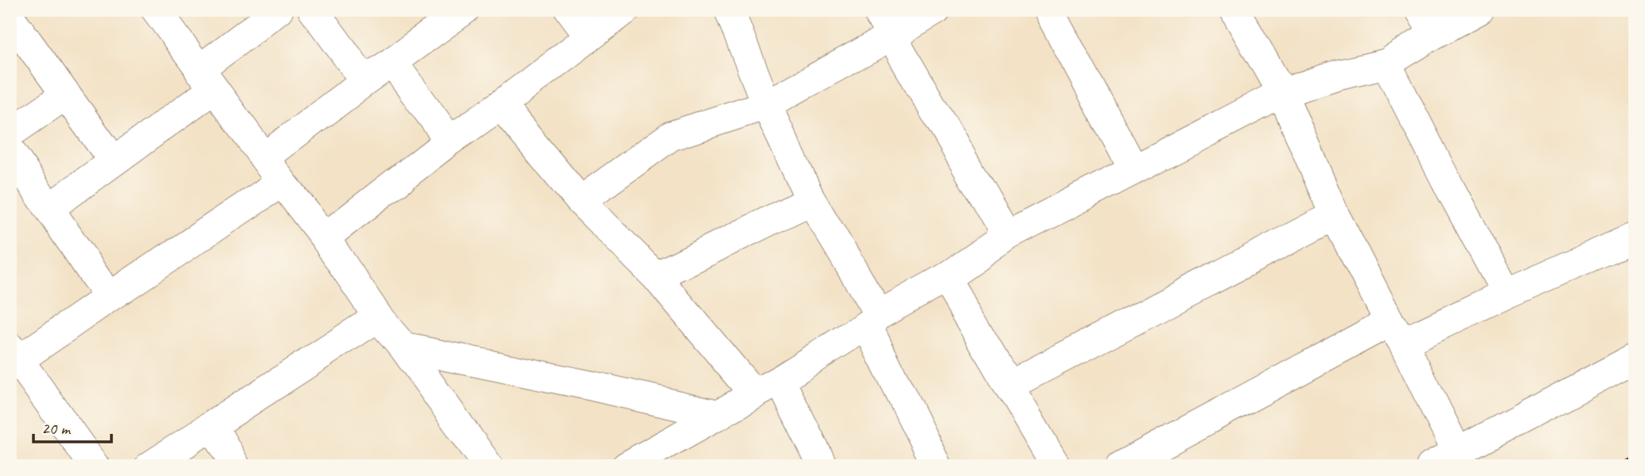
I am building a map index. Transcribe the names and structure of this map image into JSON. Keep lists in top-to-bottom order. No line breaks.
{"scale_bar":"20 m"}
